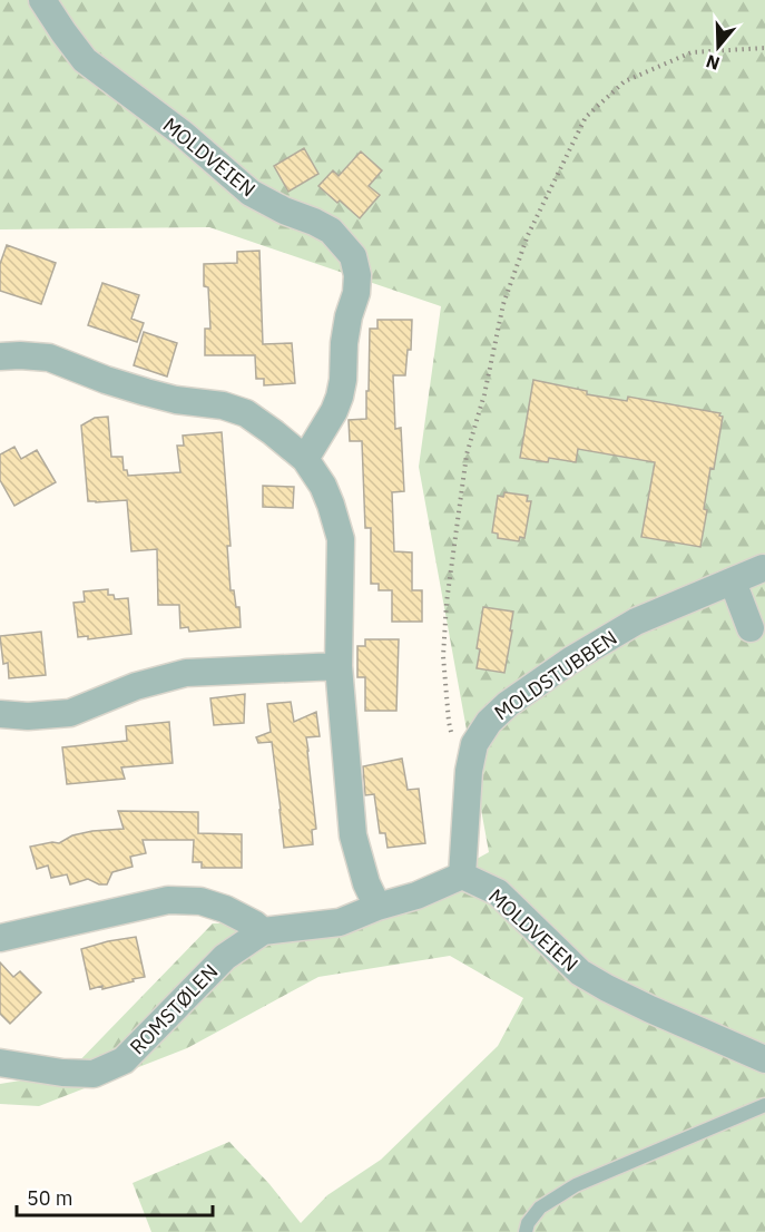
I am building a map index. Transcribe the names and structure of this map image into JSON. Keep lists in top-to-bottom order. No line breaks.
{"streets":{"street":["MOLDVEIEN","MOLDSTUBBEN","ROMSTØLEN"]},"crossings":[["MOLDVEIEN","MOLDSTUBBEN"]],"scale_bar":"50 m","north":"bottom"}
